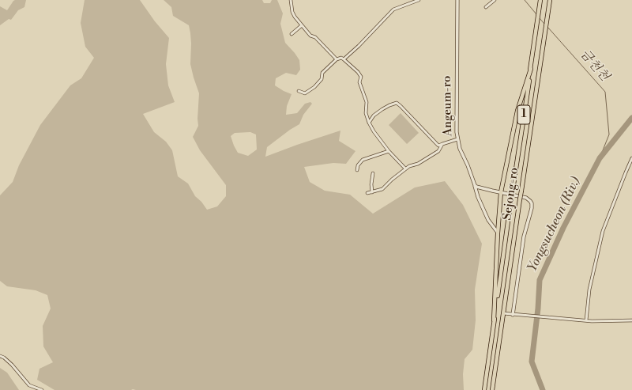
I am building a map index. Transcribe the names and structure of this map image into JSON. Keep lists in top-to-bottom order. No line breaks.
{"streets":{"highway":["1","Sejong-ro"],"street":["Angeum-ro"]},"water":["금천천","Yongsucheon (Riv.)"]}
